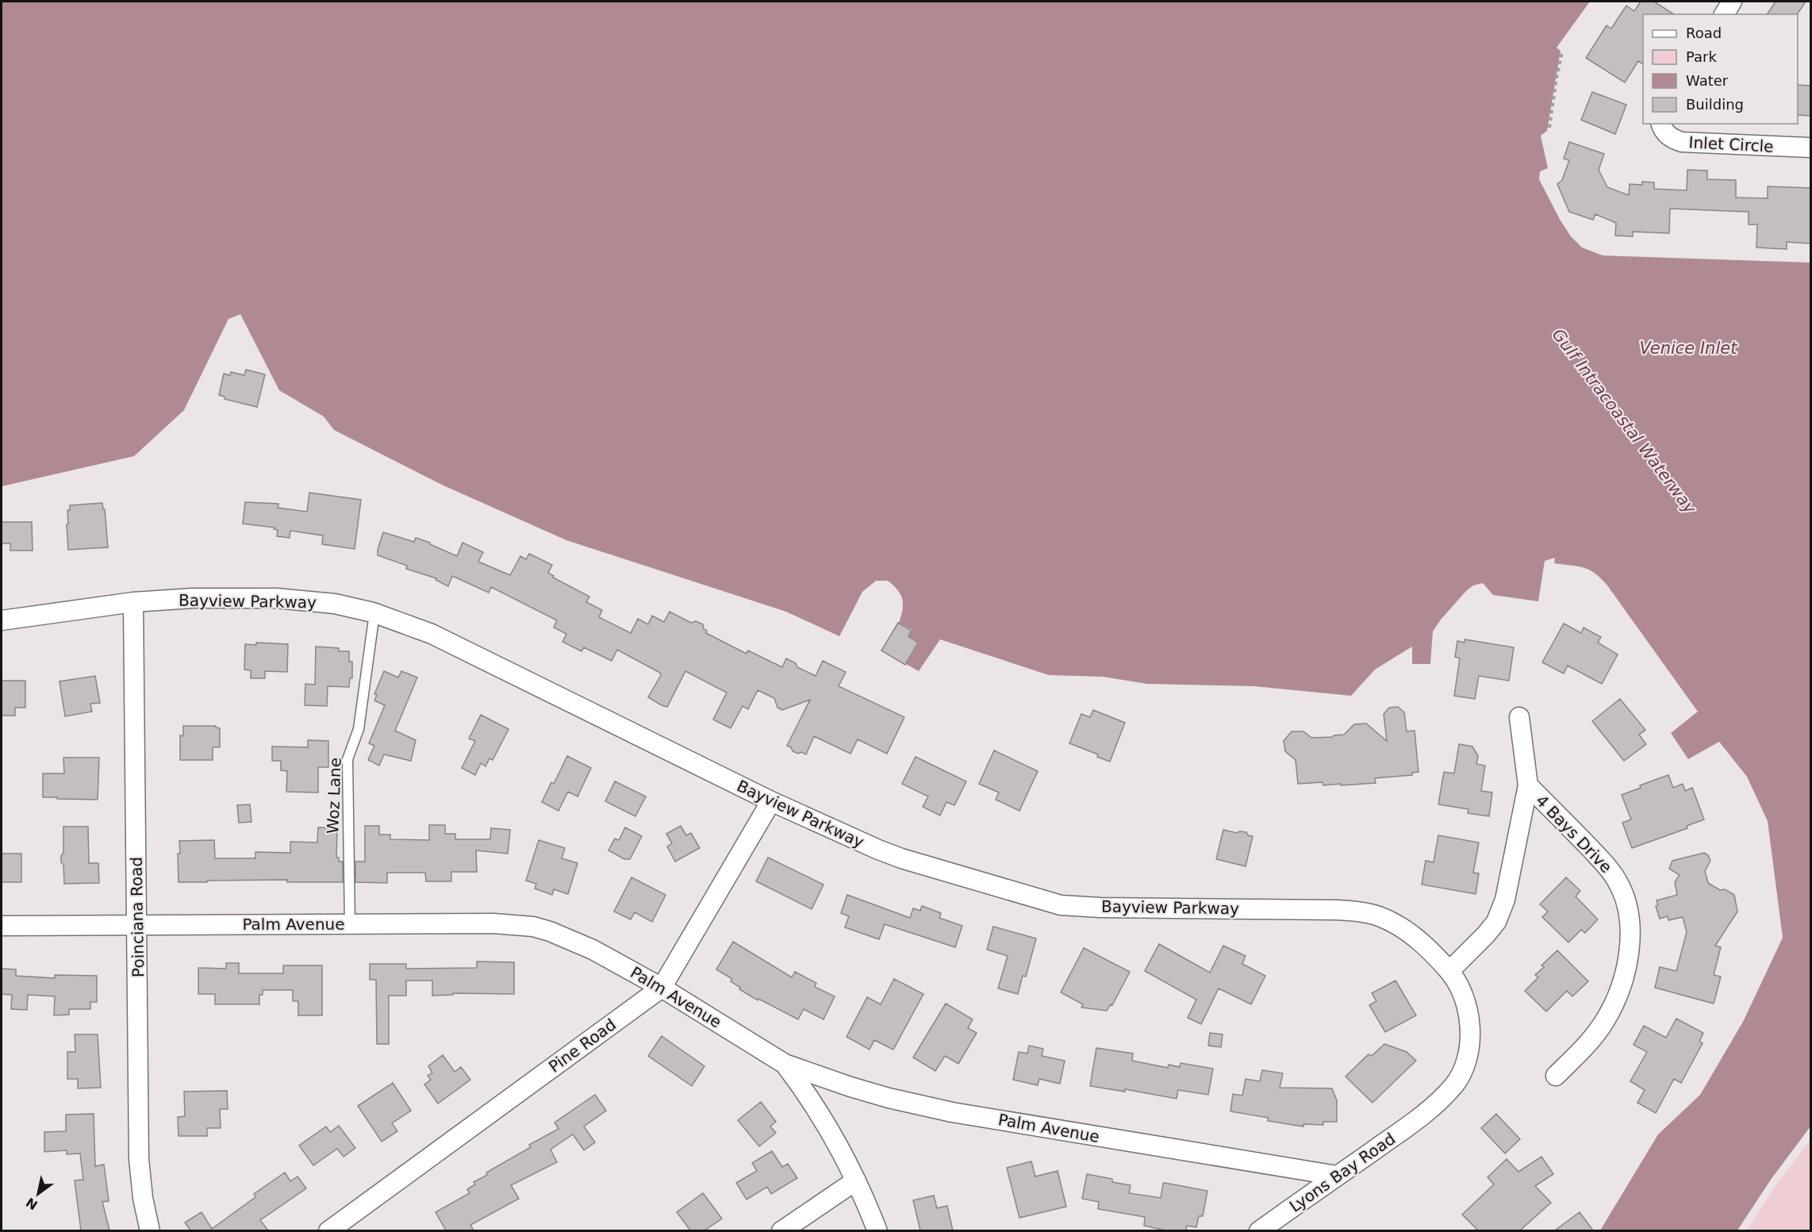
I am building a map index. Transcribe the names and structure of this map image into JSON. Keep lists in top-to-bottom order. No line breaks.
{"streets":{"street":["Inlet Circle","Bayview Parkway","4 Bays Drive","Poinciana Road","Palm Avenue","Pine Road","Lyons Bay Road"],"lane":["Woz Lane"]},"crossings":[["Bayview Parkway","Woz Lane"],["Bayview Parkway","4 Bays Drive"],["Bayview Parkway","Poinciana Road"],["Bayview Parkway","Pine Road"],["Bayview Parkway","Lyons Bay Road"],["Woz Lane","Palm Avenue"],["Poinciana Road","Palm Avenue"],["Palm Avenue","Pine Road"],["Palm Avenue","Lyons Bay Road"]],"water":["Venice Inlet","Gulf Intracoastal Waterway"],"legend":["Road","Park","Water","Building"],"north":"bottom left"}
